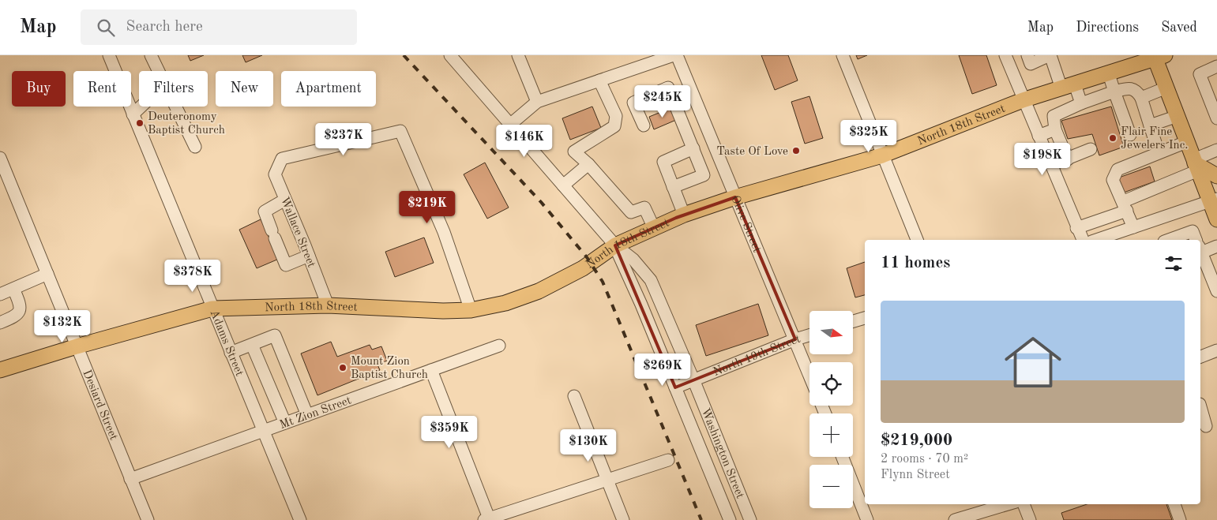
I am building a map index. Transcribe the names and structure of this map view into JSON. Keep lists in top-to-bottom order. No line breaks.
{"streets":{"main road":["North 18th Street"],"street":["Olive Street","Wallace Street","Adams Street","North 19th Street","Desiard Street","Mt Zion Street","Washington Street"]},"crossings":[["North 18th Street","Olive Street"],["North 18th Street","Wallace Street"],["North 18th Street","Adams Street"],["North 18th Street","Desiard Street"],["North 18th Street","Washington Street"],["Olive Street","North 19th Street"],["Adams Street","Mt Zion Street"],["North 19th Street","Washington Street"],["Desiard Street","Mt Zion Street"]],"places":["Deuteronomy Baptist Church","Flair Fine Jewelers Inc.","Taste Of Love","Mount Zion Baptist Church"],"north":"right","page":{"header":"Map","search":"Search here","nav":["Map","Directions","Saved"],"chip":["Buy","Rent","Filters","New","Apartment"],"price":["$245K","$325K","$237K","$146K","$198K","$219K","$378K","$132K","$269K","$359K","$130K"],"heading":"11 homes","list":[{"name":"$219,000","note":"2 rooms · 70 m² · Flynn Street"}],"map_buttons":["+","−"]}}
